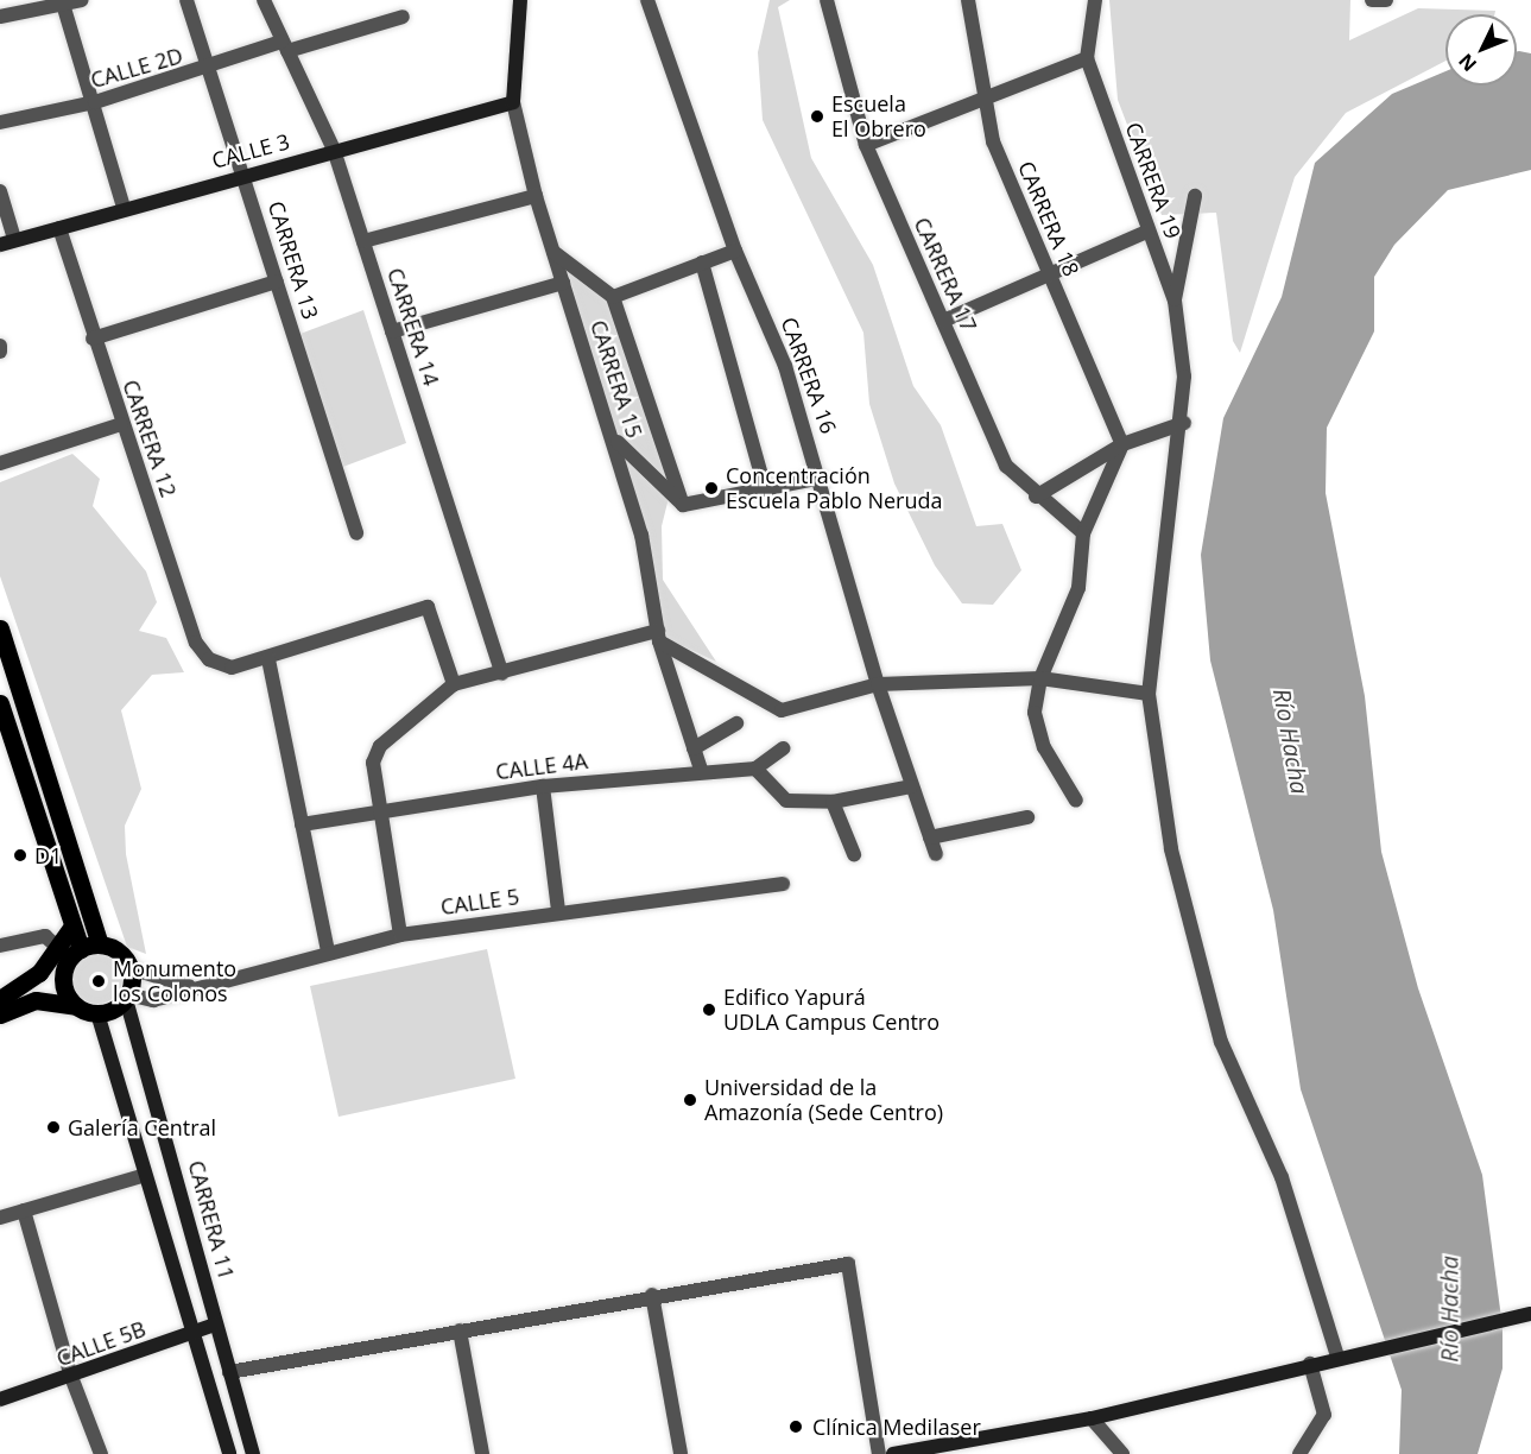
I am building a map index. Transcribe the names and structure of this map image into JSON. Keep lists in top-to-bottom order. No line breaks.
{"streets":{"main road":["CALLE 3","CARRERA 15","CARRERA 11","CALLE 5B"],"street":["CALLE 2D","CARRERA 19","CARRERA 18","CARRERA 13","CARRERA 17","CARRERA 14","CARRERA 16","CARRERA 12","CALLE 4A","CALLE 5"]},"crossings":[["CALLE 2D","CARRERA 13"],["CALLE 2D","CARRERA 14"],["CALLE 3","CARRERA 13"],["CALLE 3","CARRERA 14"],["CALLE 3","CARRERA 15"],["CALLE 3","CARRERA 12"],["CARRERA 15","CALLE 4A"],["CALLE 5","CARRERA 11"],["CARRERA 11","CALLE 5B"]],"water":["Río Hacha"],"places":["Escuela El Obrero","Concentración Escuela Pablo Neruda","D1","Monumento los Colonos","Edifico Yapurá UDLA Campus Centro","Universidad de la Amazonía (Sede Centro)","Galería Central","Clínica Medilaser"],"north":"bottom left"}
